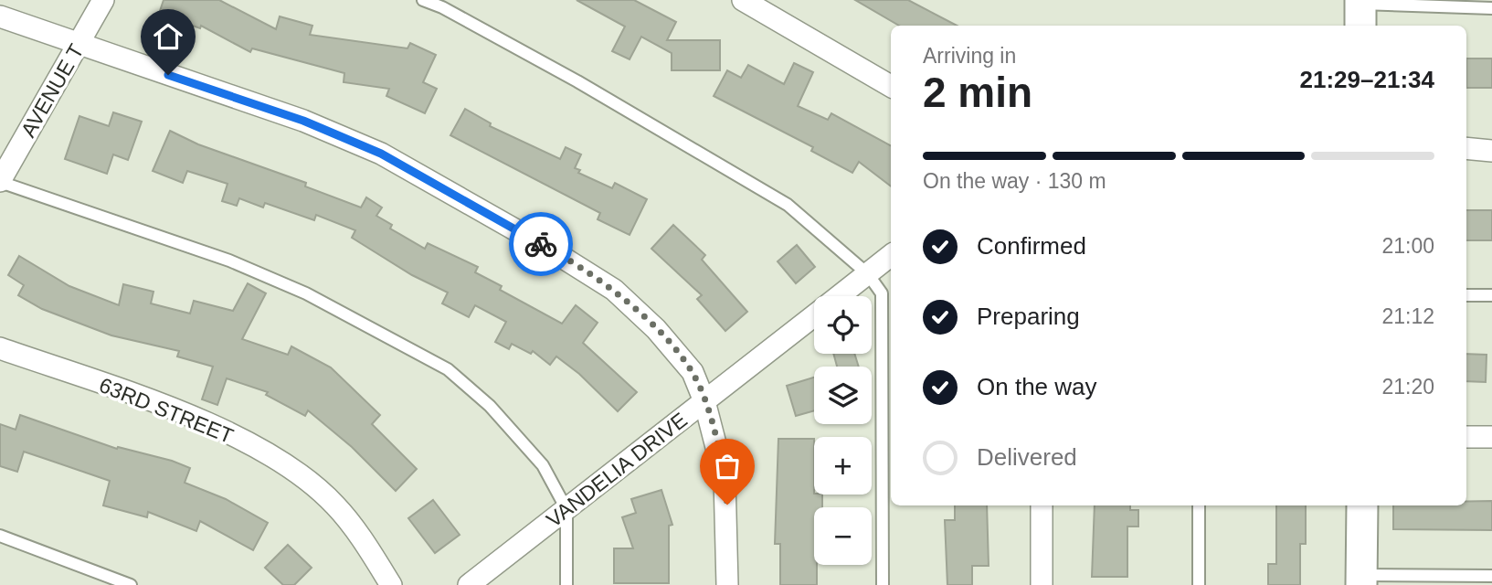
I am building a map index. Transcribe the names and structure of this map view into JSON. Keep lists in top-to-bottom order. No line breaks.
{"streets":{"street":["AVENUE T","63RD STREET","VANDELIA DRIVE"]},"page":{"heading":["2 min","Arriving in","21:29–21:34"],"bar":"On the way · 130 m","list":[["Confirmed","21:00"],["Preparing","21:12"],["On the way","21:20"],"Delivered"],"map_buttons":["+","−"]}}
